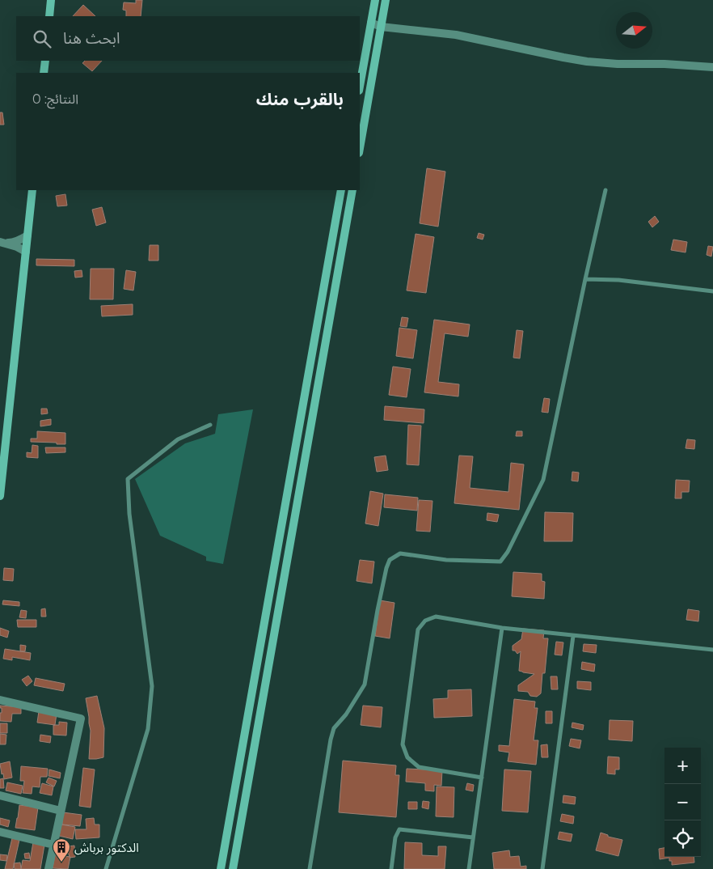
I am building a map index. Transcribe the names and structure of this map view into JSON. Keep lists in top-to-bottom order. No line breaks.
{"places":{"building":["الدكتور برباش"]},"north":"right","page":{"search":"ابحث هنا","heading":["بالقرب منك","النتائج: 0"],"map_buttons":["+","−"]}}
